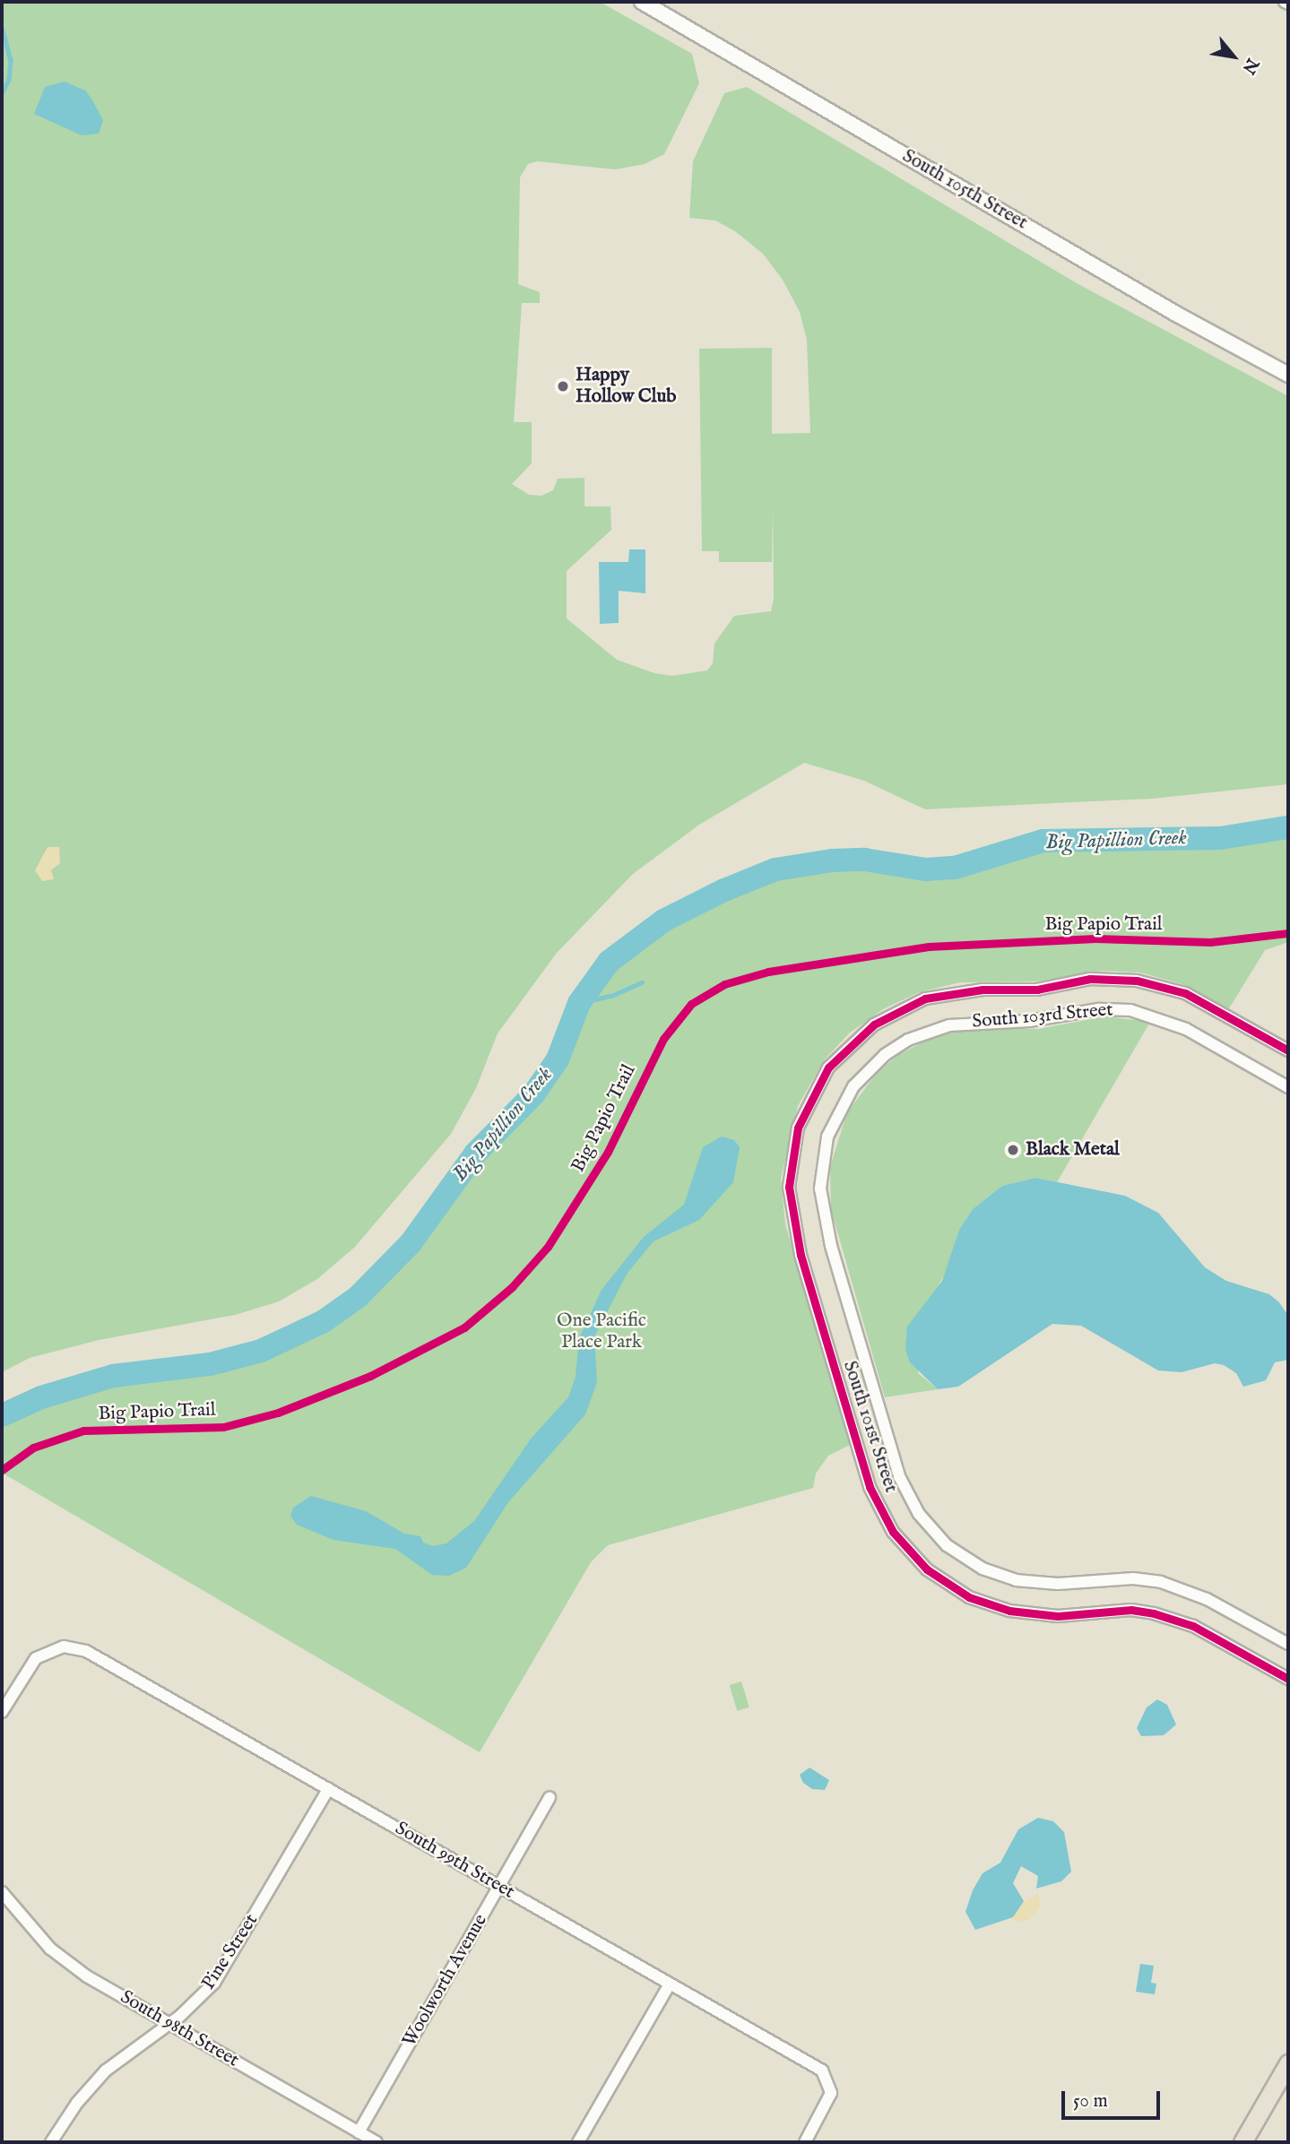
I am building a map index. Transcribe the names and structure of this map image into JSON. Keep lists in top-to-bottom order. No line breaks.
{"streets":{"street":["South 105th Street","South 103rd Street","South 101st Street","South 99th Street","Pine Street","Woolworth Avenue","South 98th Street"],"cycle path":["Big Papio Trail"]},"crossings":[["South 103rd Street","South 101st Street"],["South 99th Street","Pine Street"],["South 99th Street","Woolworth Avenue"],["Pine Street","South 98th Street"],["Woolworth Avenue","South 98th Street"]],"water":["Big Papillion Creek"],"parks":["One Pacific Place Park"],"places":["Happy Hollow Club","Black Metal"],"scale_bar":"50 m","north":"bottom right"}
